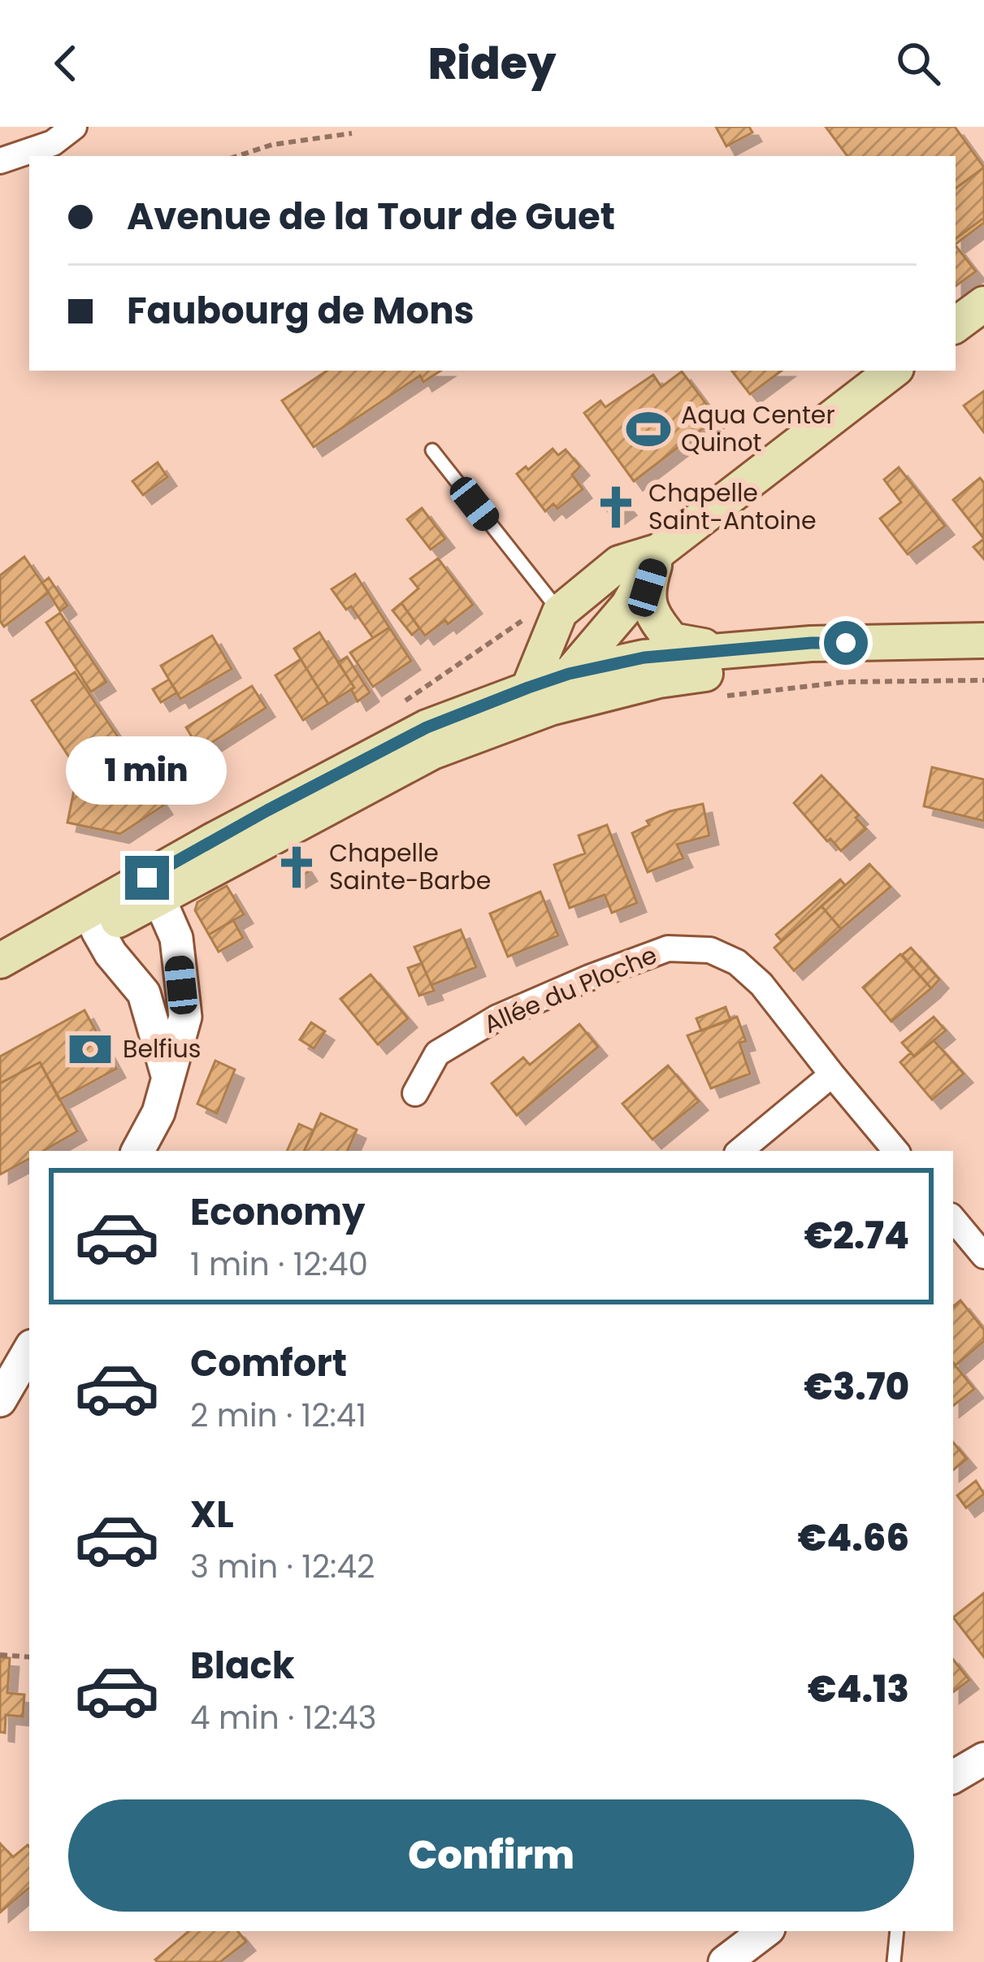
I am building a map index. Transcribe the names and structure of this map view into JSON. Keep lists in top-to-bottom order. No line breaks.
{"streets":{"street":["Allée du Ploche"]},"places":{"sports":["Aqua Center Quinot"],"church":["Chapelle Saint-Antoine","Chapelle Sainte-Barbe"],"bank":["Belfius"]},"page":{"header":"Ridey","banner":["Avenue de la Tour de Guet","Faubourg de Mons"],"bubble":"1 min","list":[{"name":"Economy","note":"1 min · 12:40","value":"€2.74"},{"name":"Comfort","note":"2 min · 12:41","value":"€3.70"},{"name":"XL","note":"3 min · 12:42","value":"€4.66"},{"name":"Black","note":"4 min · 12:43","value":"€4.13"}],"buttons":"Confirm"}}
